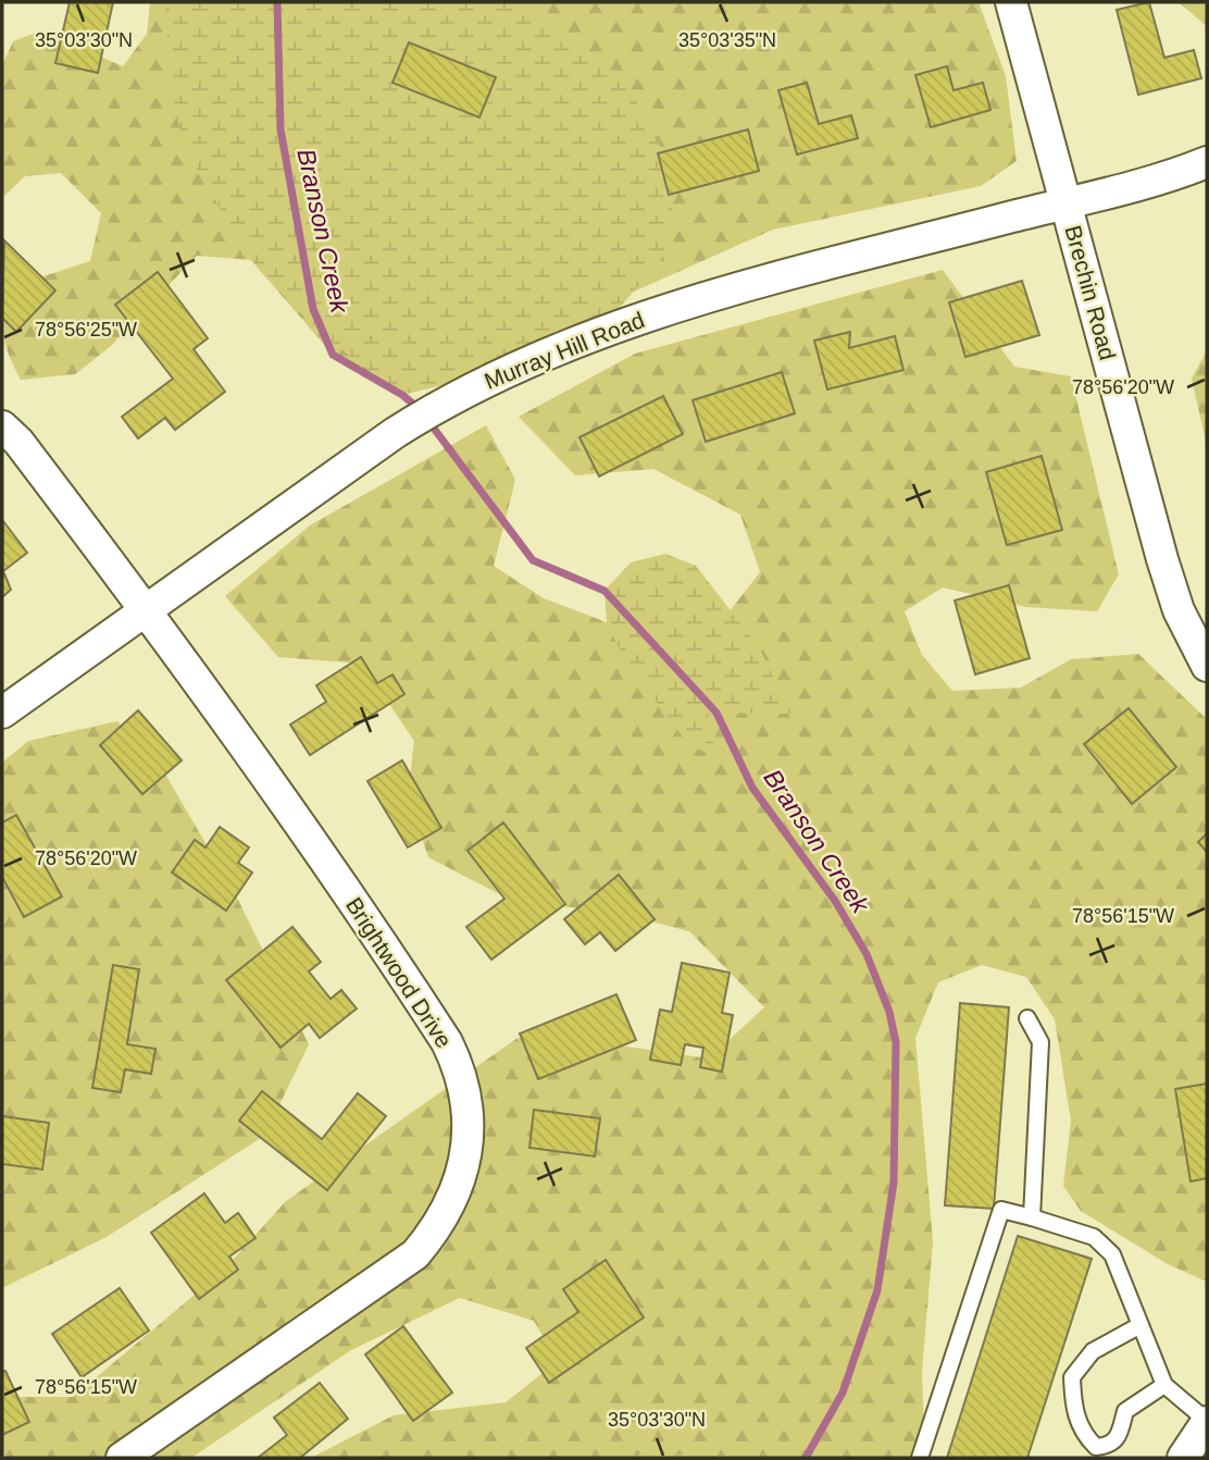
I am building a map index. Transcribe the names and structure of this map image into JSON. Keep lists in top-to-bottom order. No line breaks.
{"streets":{"street":["Brechin Road","Murray Hill Road","Brightwood Drive"]},"crossings":[["Brechin Road","Murray Hill Road"],["Murray Hill Road","Brightwood Drive"]],"water":["Branson Creek"],"coordinates":["35°03'30\"N","35°03'35\"N","78°56'25\"W","78°56'20\"W","78°56'15\"W"]}
